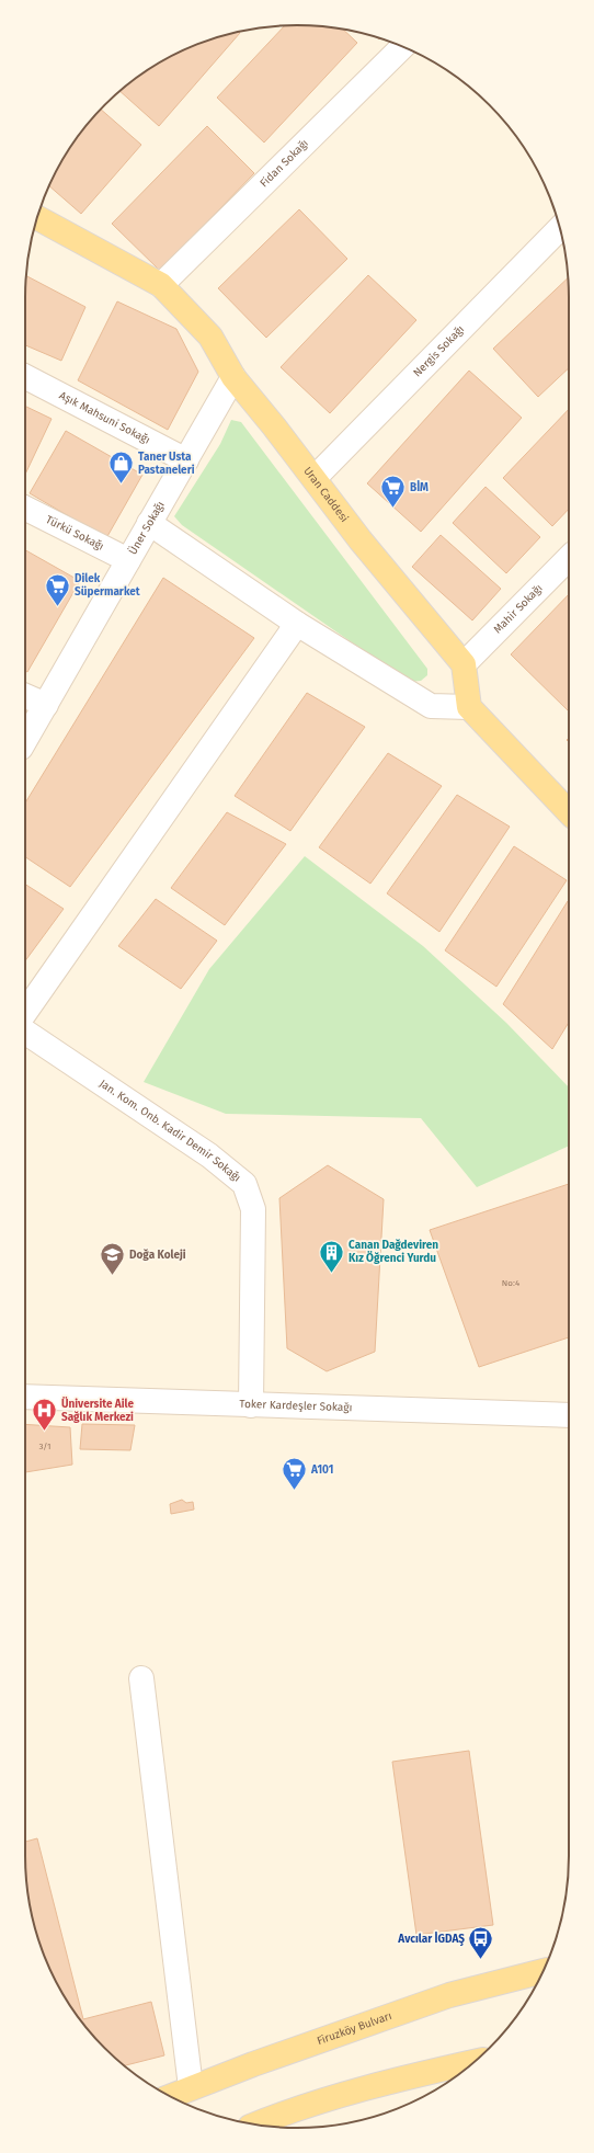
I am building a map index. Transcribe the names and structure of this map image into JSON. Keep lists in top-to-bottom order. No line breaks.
{"streets":{"main road":["Uran Caddesi","Firuzköy Bulvarı"],"street":["Fidan Sokağı","Nergis Sokağı","Aşık Mahsuni Sokağı","Üner Sokağı","Türkü Sokağı","Mahir Sokağı","Jan. Kom. Onb. Kadir Demir Sokağı","Toker Kardeşler Sokağı"]},"crossings":[["Fidan Sokağı","Uran Caddesi"],["Nergis Sokağı","Uran Caddesi"],["Aşık Mahsuni Sokağı","Üner Sokağı"],["Uran Caddesi","Üner Sokağı"],["Uran Caddesi","Mahir Sokağı"],["Üner Sokağı","Türkü Sokağı"],["Jan. Kom. Onb. Kadir Demir Sokağı","Toker Kardeşler Sokağı"]],"places":{"shop":["Taner Usta Pastaneleri"],"supermarket":["BİM","Dilek Süpermarket","A101"],"building":["Canan Dağdeviren Kız Öğrenci Yurdu"],"school or university":["Doğa Koleji"],"hospital":["Üniversite Aile Sağlık Merkezi"],"bus stop":["Avcılar İGDAŞ"]},"house_numbers":["No:4","3/1"]}
